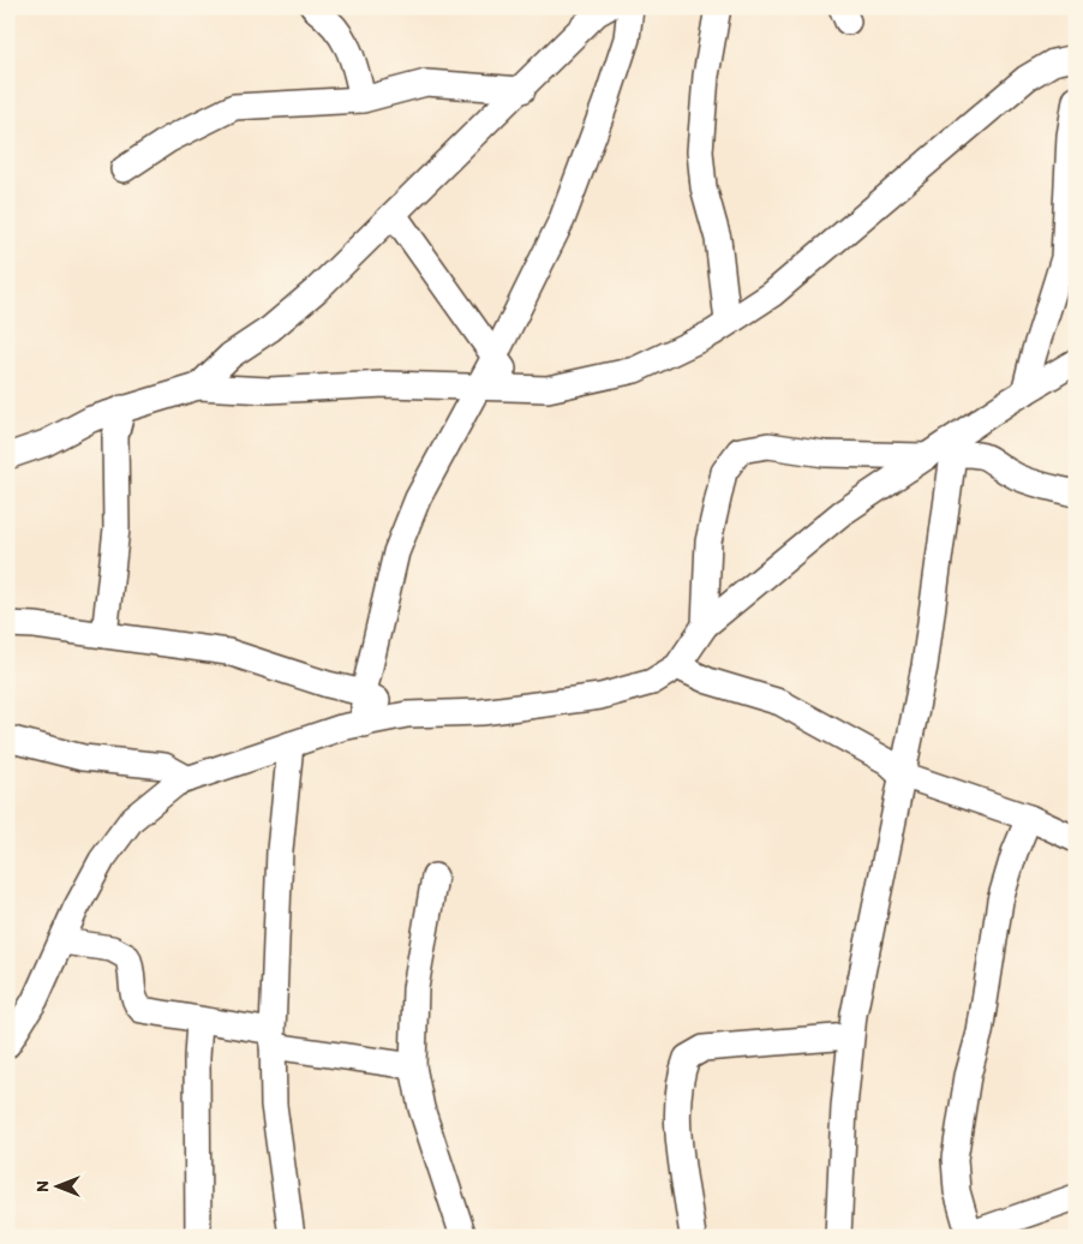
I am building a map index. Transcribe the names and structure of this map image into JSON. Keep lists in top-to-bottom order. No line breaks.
{"north":"left"}
